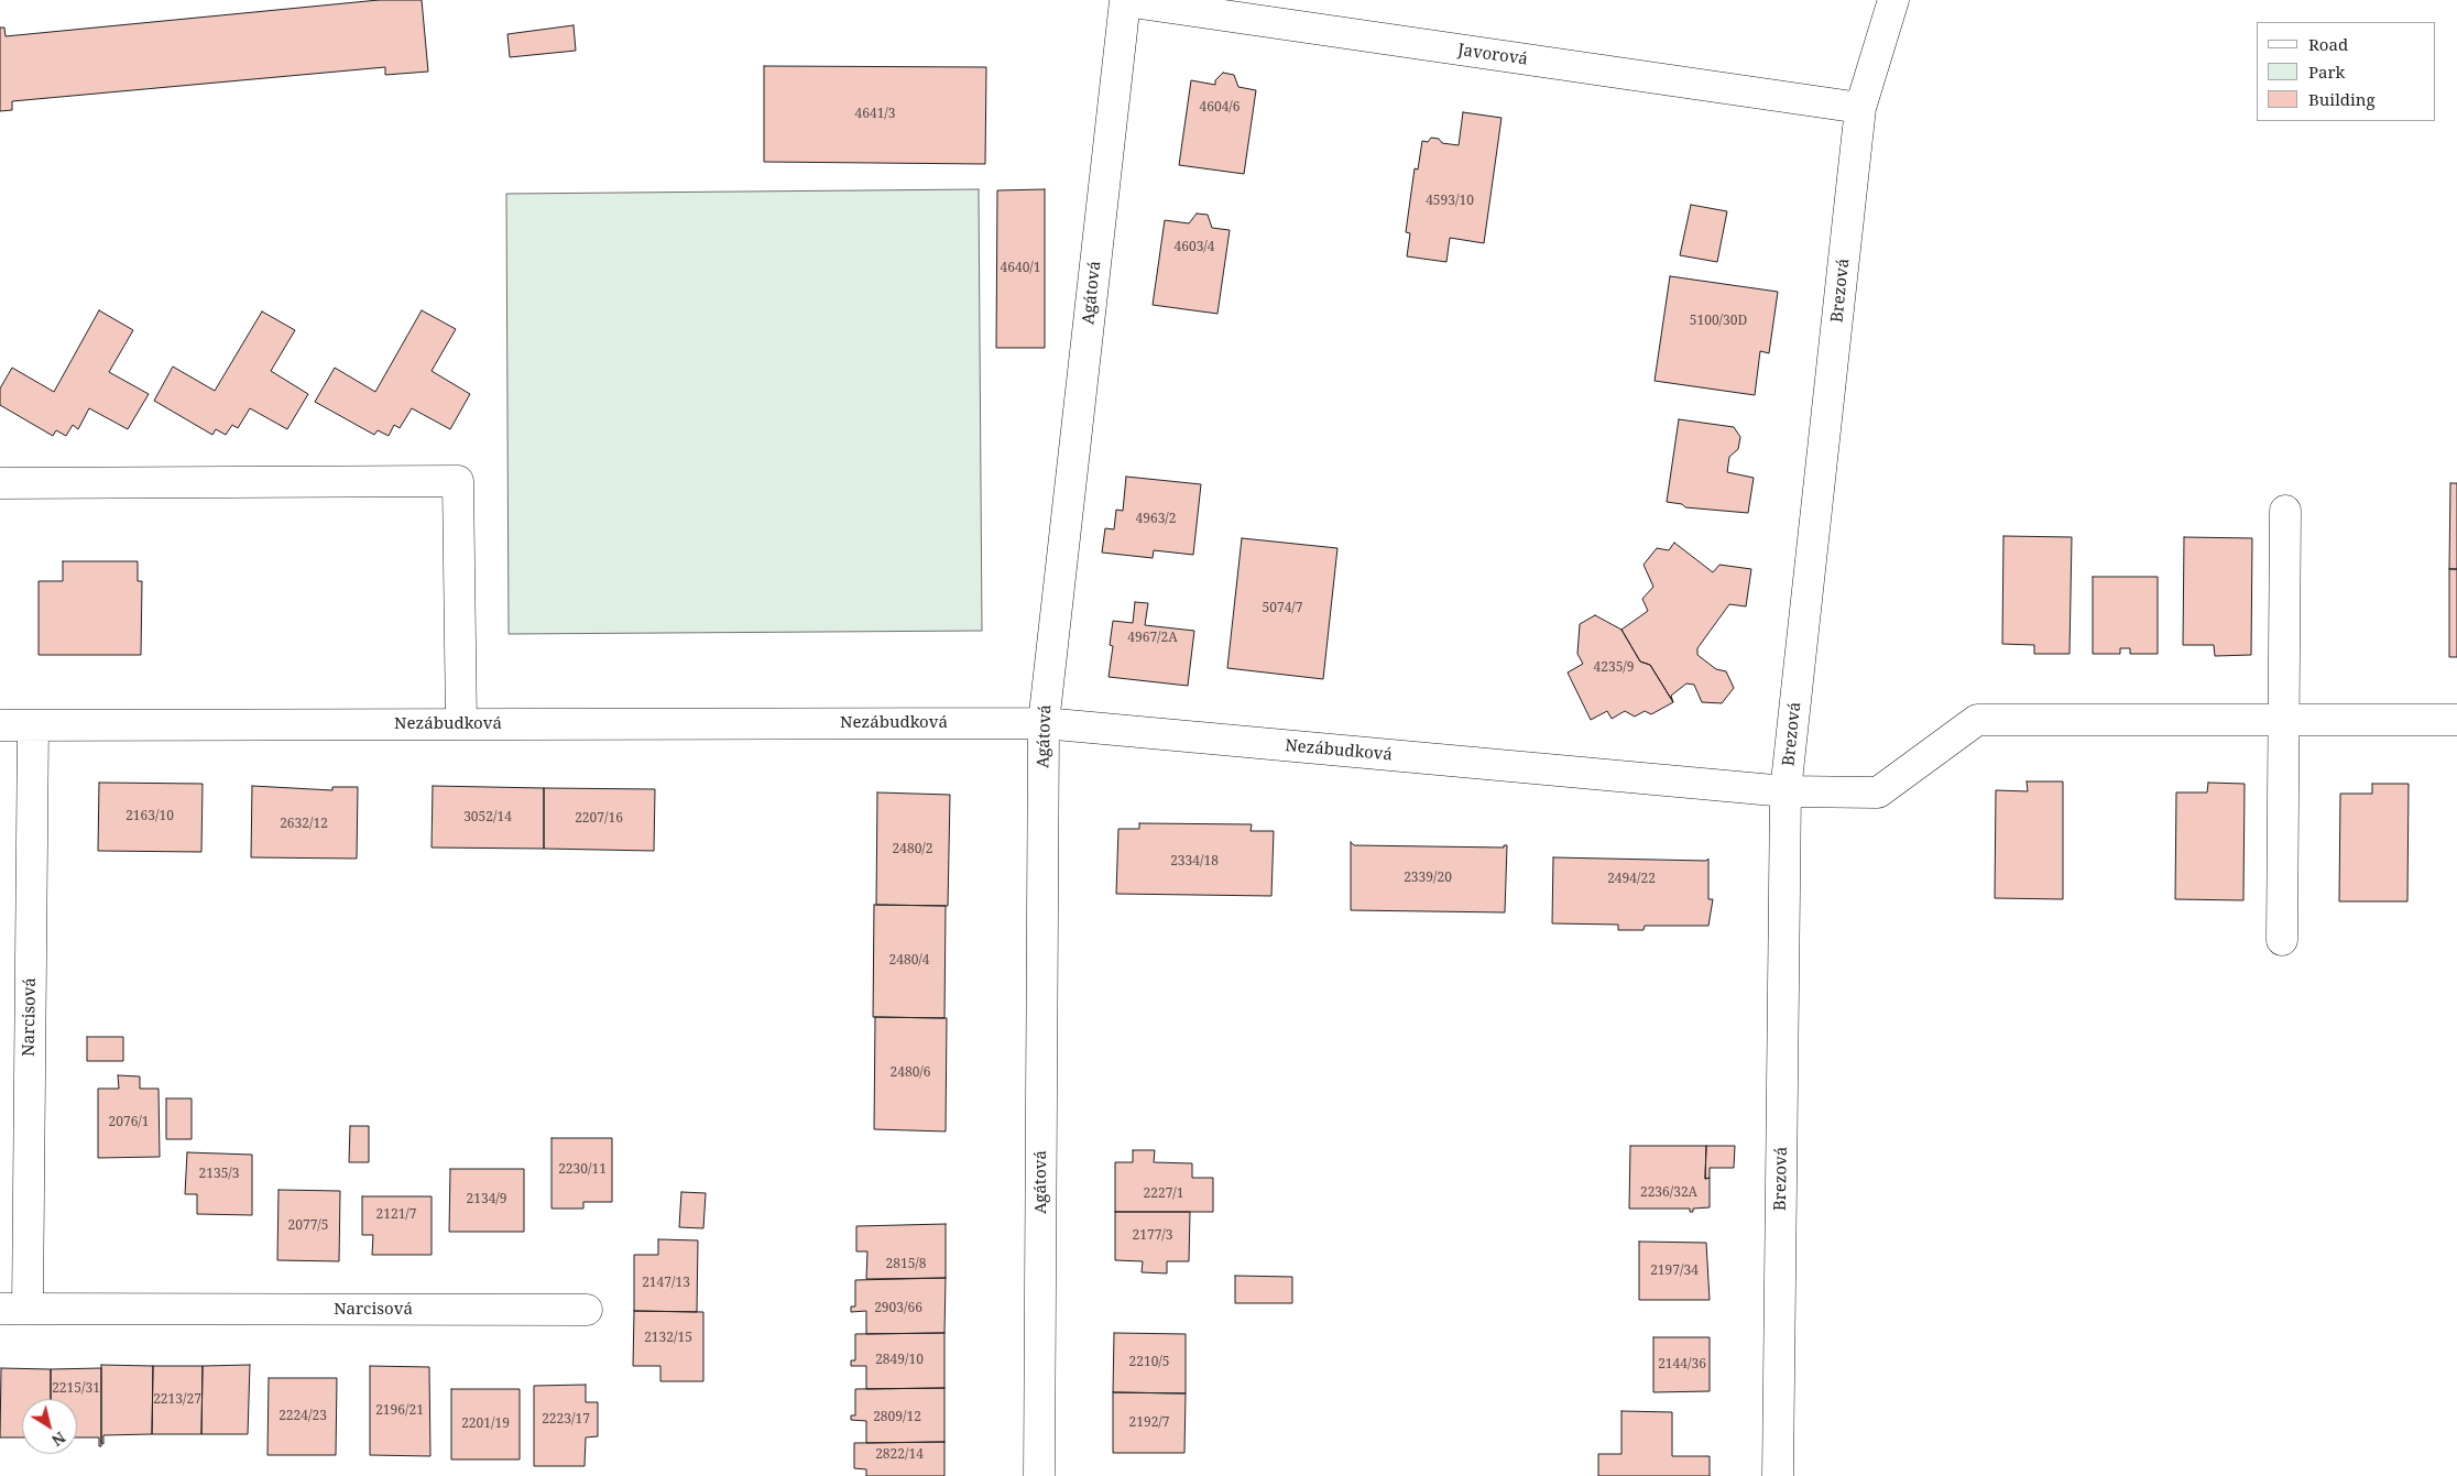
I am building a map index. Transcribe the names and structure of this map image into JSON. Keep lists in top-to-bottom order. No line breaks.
{"streets":{"street":["Javorová","Brezová","Agátová","Nezábudková","Narcisová"]},"crossings":[["Javorová","Brezová"],["Javorová","Agátová"],["Brezová","Nezábudková"],["Agátová","Nezábudková"],["Nezábudková","Narcisová"]],"house_numbers":["4604/6","4641/3","4593/10","4603/4","4640/1","5100/30D","4963/2","5074/7","4967/2A","4235/9","2163/10","3052/14","2207/16","2632/12","2480/2","2334/18","2339/20","2494/22","2480/4","2480/6","2076/1","2230/11","2135/3","2236/32A","2227/1","2134/9","2121/7","2077/5","2177/3","2815/8","2197/34","2147/13","2903/66","2132/15","2849/10","2210/5","2144/36","2215/31","2213/27","2196/21","2224/23","2809/12","2223/17","2192/7","2201/19","2822/14"],"legend":["Road","Park","Building"],"north":"bottom right"}
